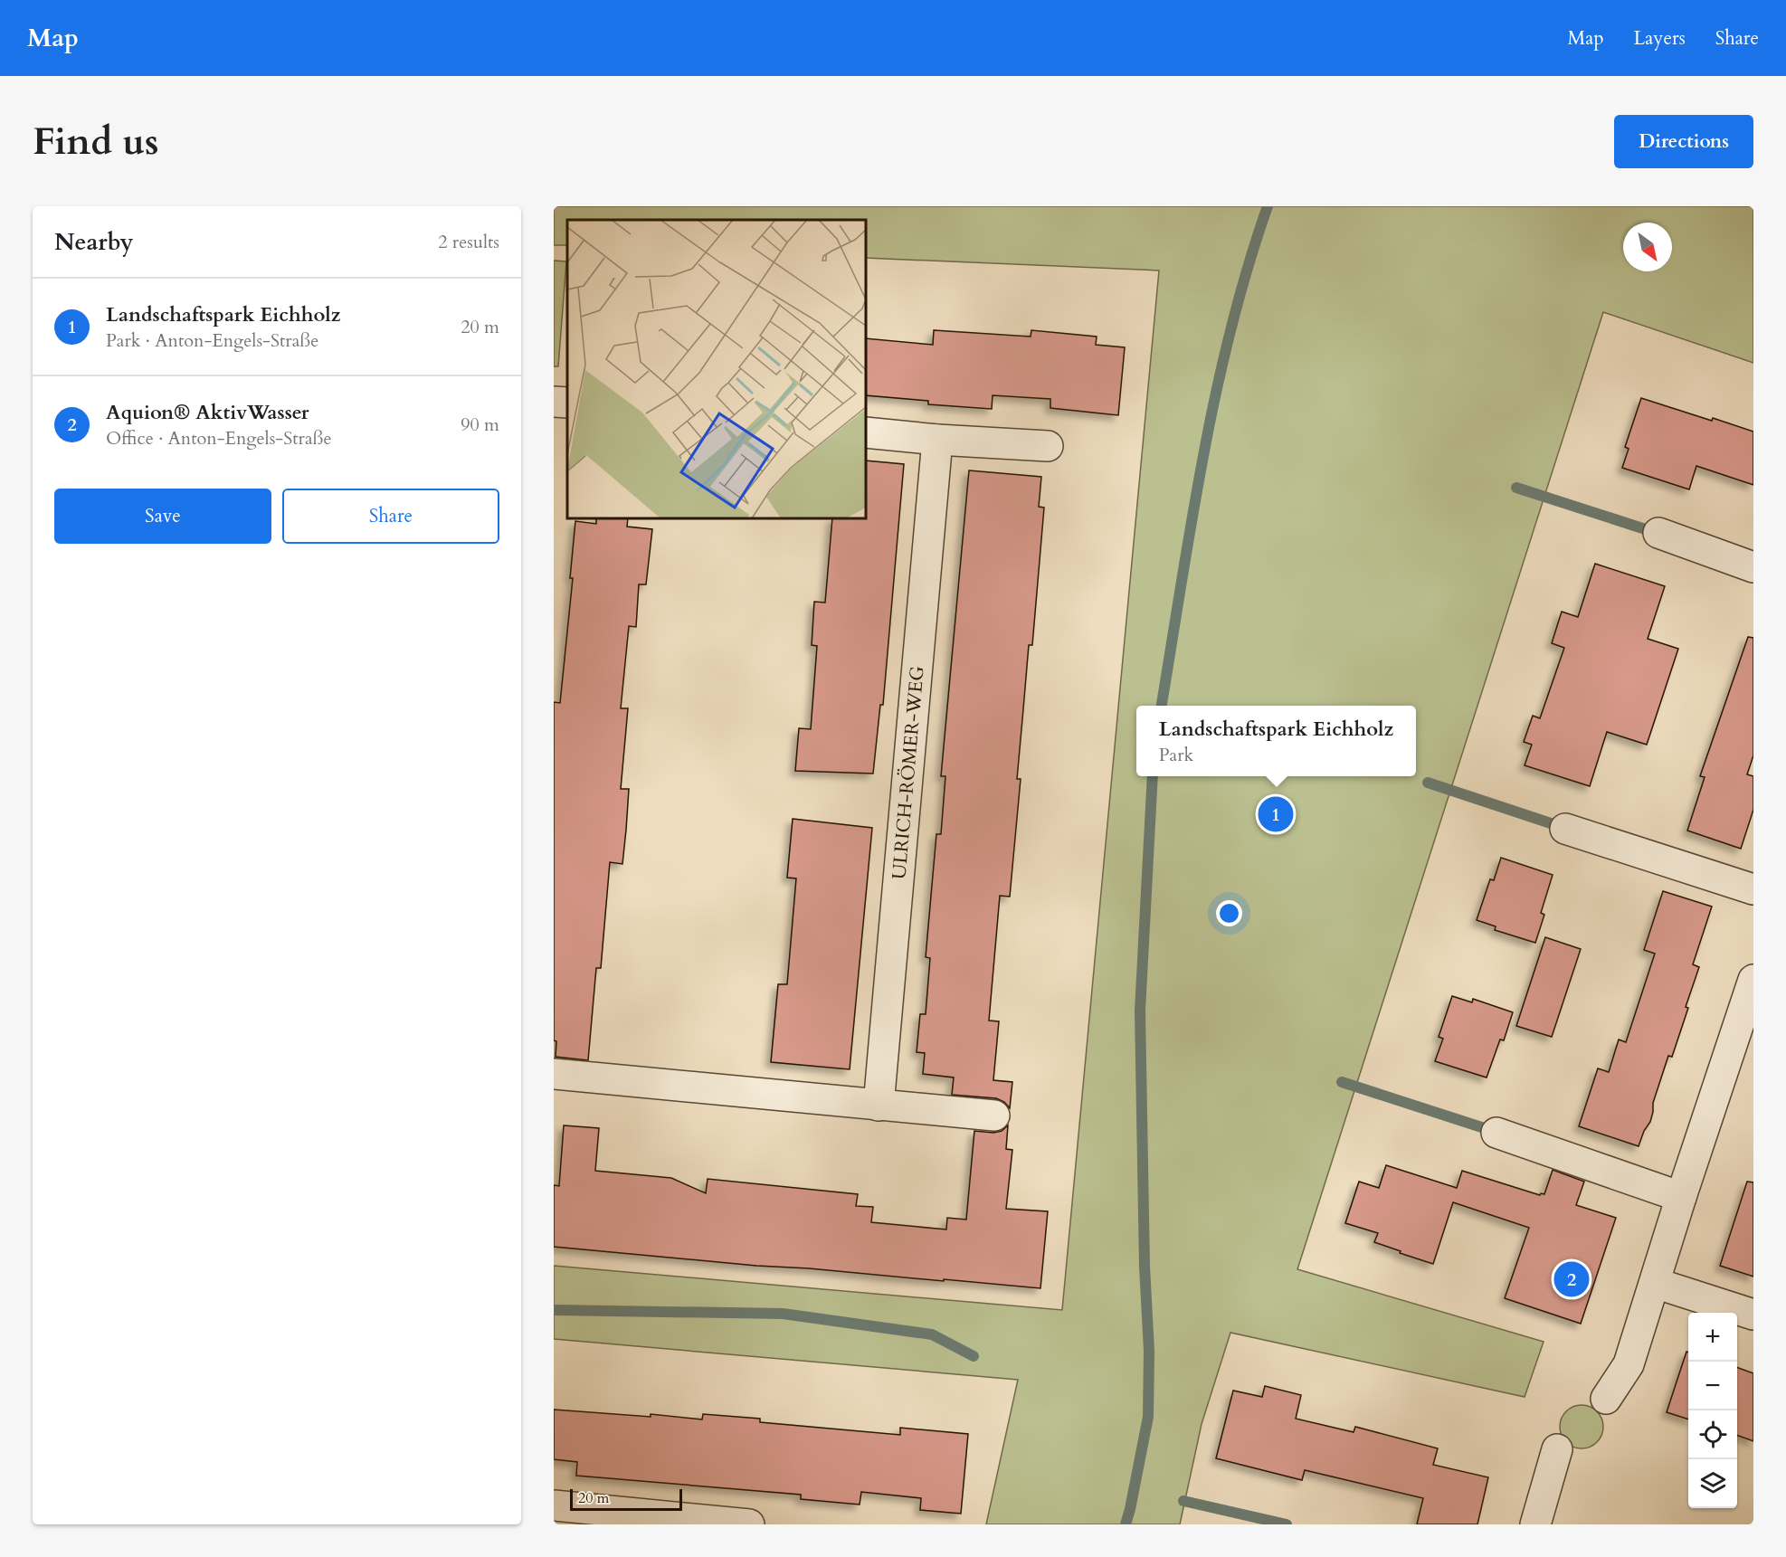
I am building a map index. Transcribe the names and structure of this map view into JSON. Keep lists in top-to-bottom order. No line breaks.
{"streets":{"street":["ULRICH-RÖMER-WEG"]},"scale_bar":"20 m","north":"bottom right","page":{"header":"Map","nav":["Map","Layers","Share"],"buttons":["Directions",["Save","Share"]],"title":"Find us","heading":["Nearby","2 results"],"list":[{"mark":"1","name":"Landschaftspark Eichholz","note":"Park · Anton-Engels-Straße","value":"20 m"},{"mark":"2","name":"Aquion® AktivWasser","note":"Office · Anton-Engels-Straße","value":"90 m"}],"popup":["Landschaftspark Eichholz","Park"],"pins":["1","2"],"map_buttons":["+","−"],"scale":"20 m"}}
